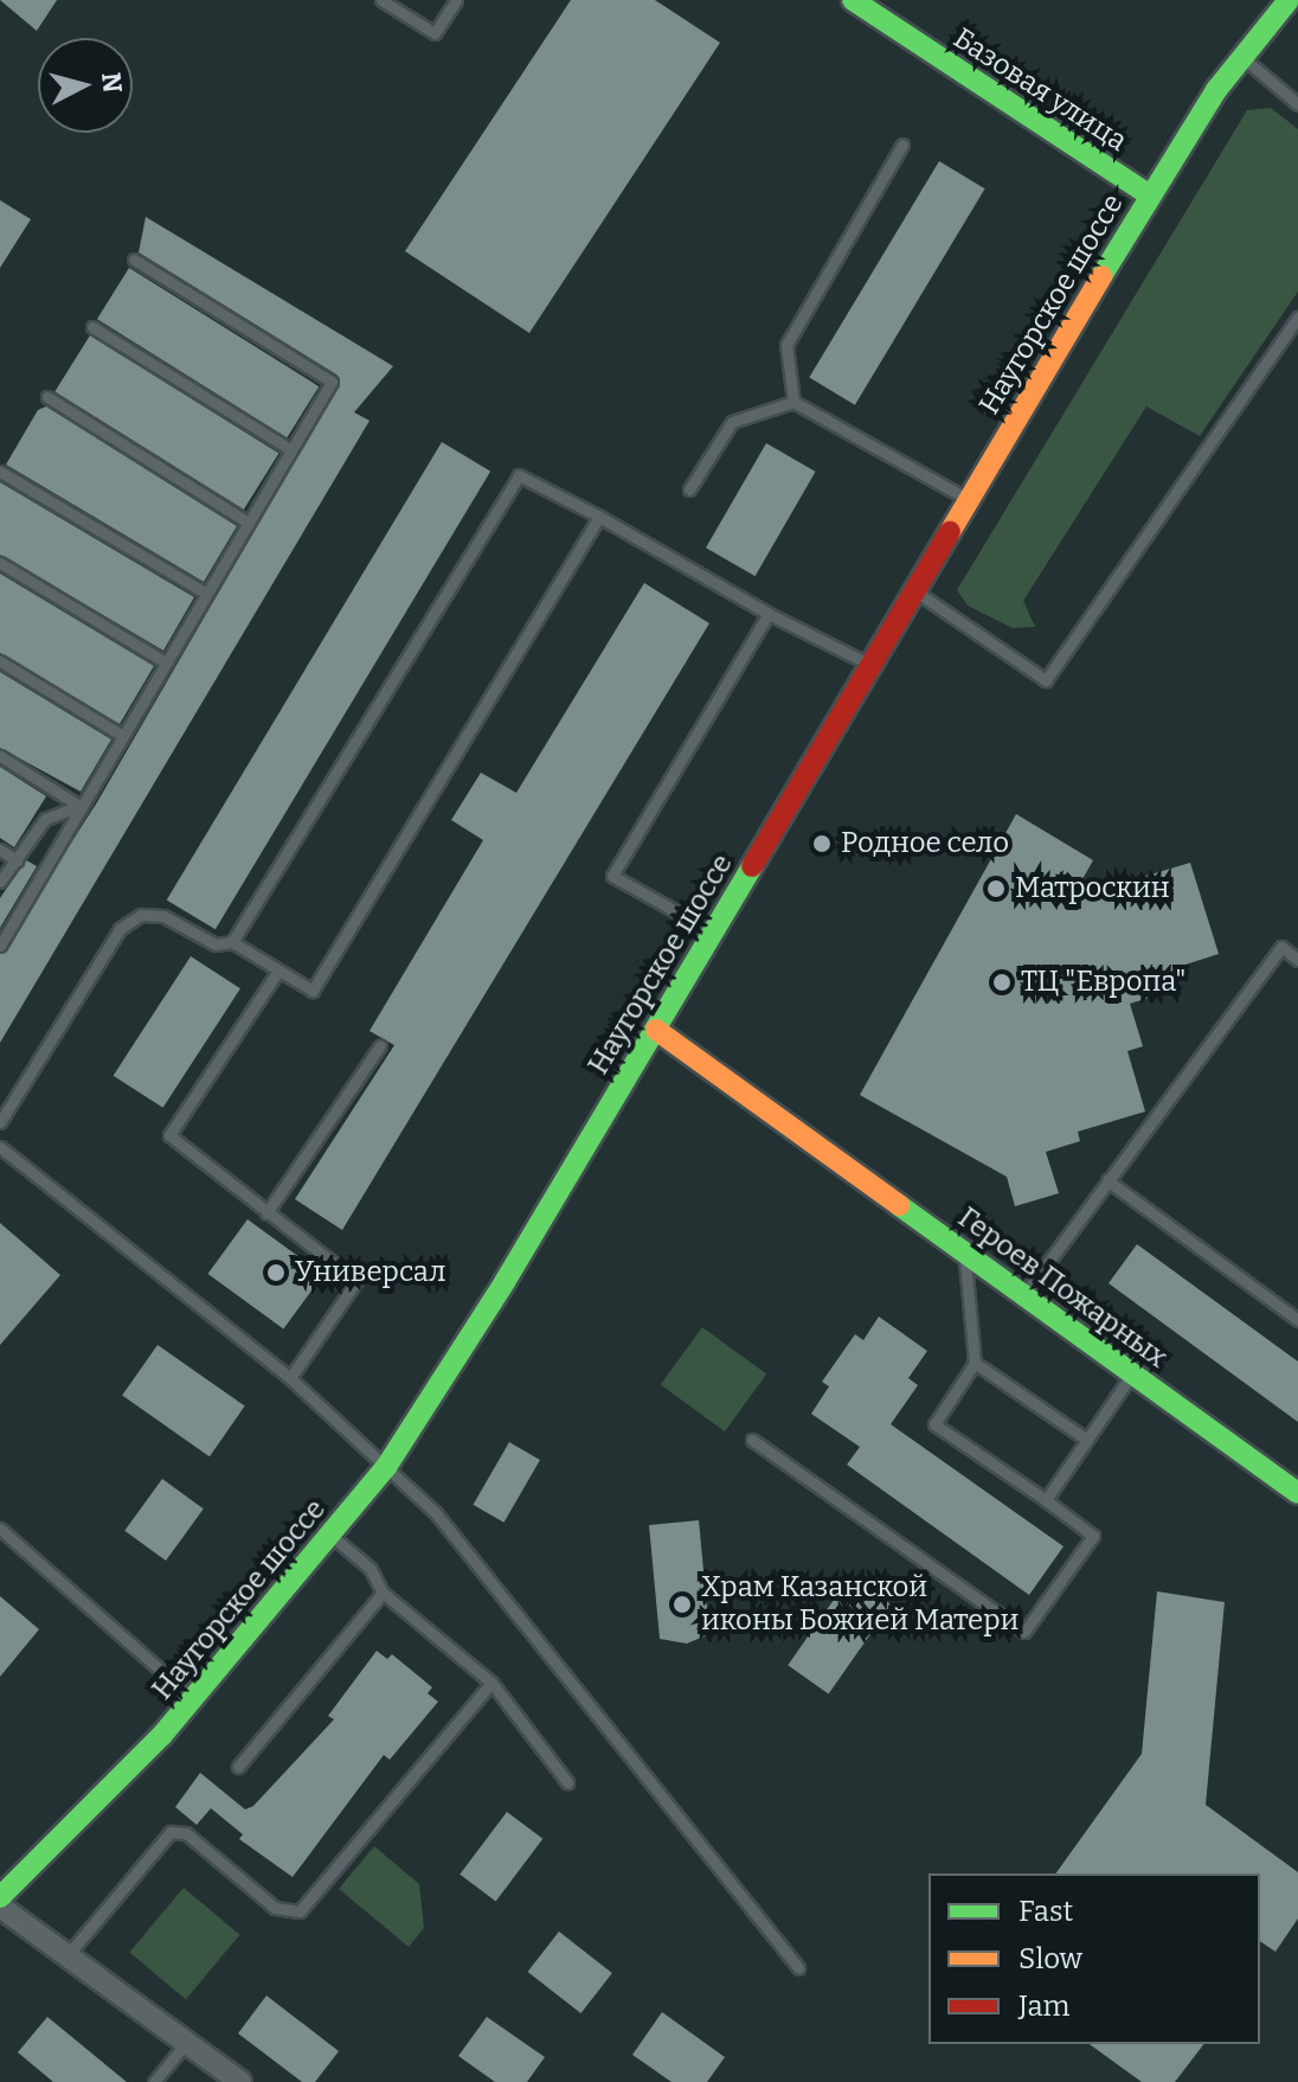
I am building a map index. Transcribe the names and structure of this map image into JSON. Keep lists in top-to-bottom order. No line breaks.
{"streets":{"main road":["Базовая улица","Наугорское шоссе","Героев Пожарных"]},"crossings":[["Базовая улица","Наугорское шоссе"],["Наугорское шоссе","Героев Пожарных"]],"places":["Родное село","Матроскин","ТЦ \"Европа\"","Универсал","Храм Казанской иконы Божией Матери"],"legend":["Fast","Slow","Jam"],"north":"right"}
